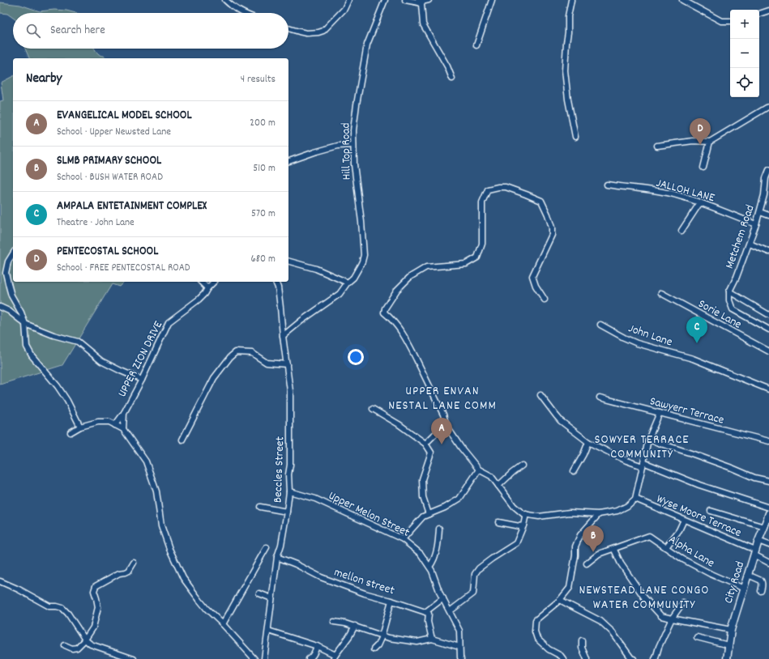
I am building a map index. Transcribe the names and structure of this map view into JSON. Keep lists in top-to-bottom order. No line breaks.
{"streets":{"main road":["City Road"],"street":["Hill Top Road","JALLOH LANE","Metchem Road","Sorie Lane","John Lane","UPPER ZION DRIVE","Sawyerr Terrace","Beccles Street","Upper Melon Street","Wyse Moore Terrace","Alpha Lane","mellon street"]},"crossings":[["Hill Top Road","Beccles Street"],["JALLOH LANE","Metchem Road"],["Beccles Street","Upper Melon Street"],["Beccles Street","mellon street"],["Wyse Moore Terrace","City Road"],["Alpha Lane","City Road"]],"districts":["UPPER ENVAN NESTAL LANE COMM","SOWYER TERRACE COMMUNITY","NEWSTEAD LANE CONGO WATER COMMUNITY"],"page":{"map_buttons":["+","−"],"search":"Search here","heading":["Nearby","4 results"],"list":[{"mark":"A","name":"EVANGELICAL MODEL SCHOOL","note":"School · Upper Newsted Lane","value":"200 m"},{"mark":"B","name":"SLMB PRIMARY SCHOOL","note":"School · BUSH WATER ROAD","value":"510 m"},{"mark":"C","name":"AMPALA ENTETAINMENT COMPLEX","note":"Theatre · John Lane","value":"570 m"},{"mark":"D","name":"PENTECOSTAL SCHOOL","note":"School · FREE PENTECOSTAL ROAD","value":"680 m"}],"pins":["D","C","A","B"]}}
